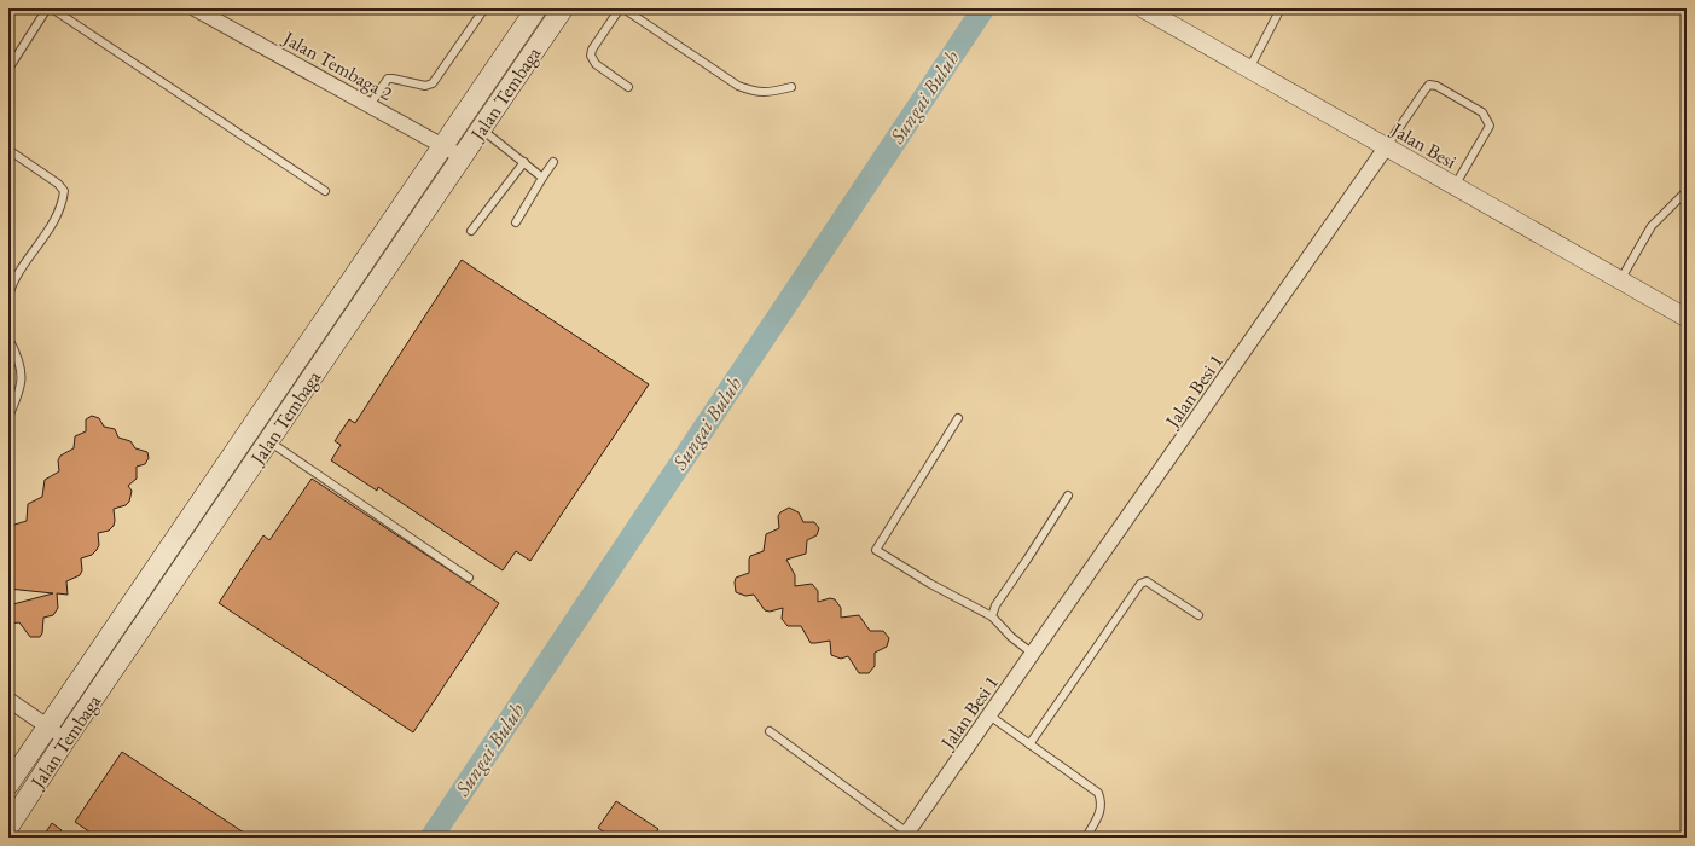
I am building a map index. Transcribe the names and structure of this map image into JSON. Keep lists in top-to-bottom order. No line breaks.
{"streets":{"main road":["Jalan Tembaga"],"street":["Jalan Tembaga 2","Jalan Besi","Jalan Besi 1"]},"crossings":[["Jalan Tembaga 2","Jalan Tembaga"],["Jalan Besi","Jalan Besi 1"]],"water":["Sungai Buluh"]}
